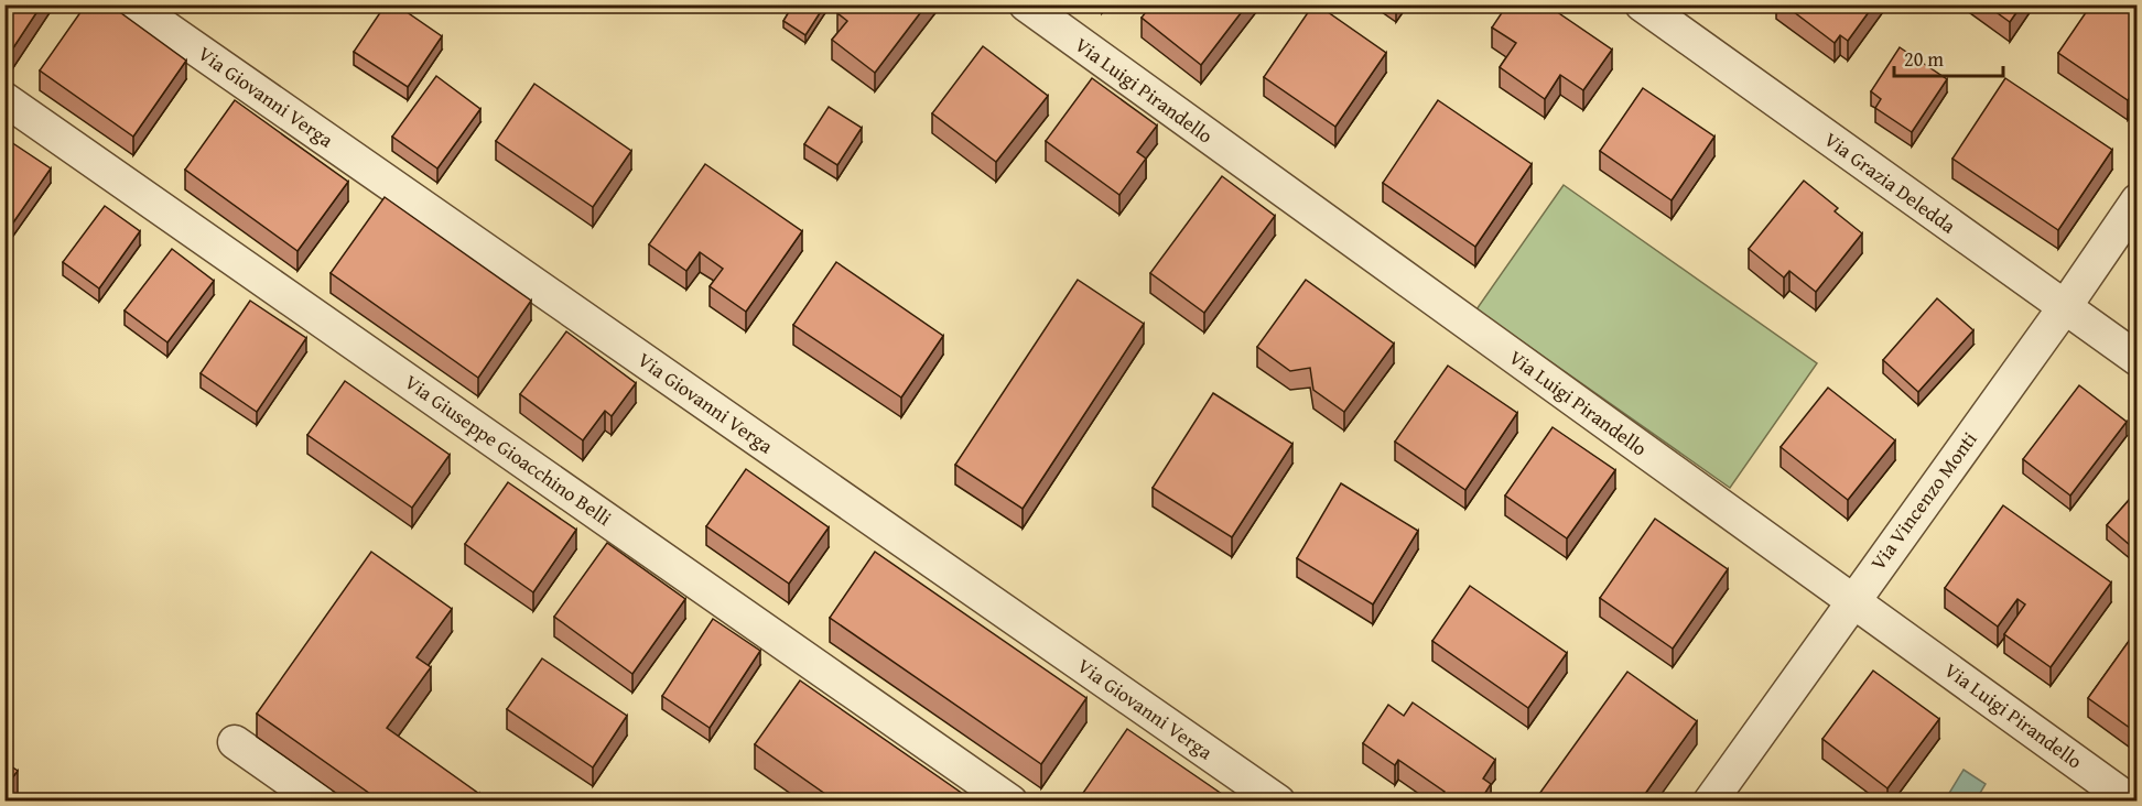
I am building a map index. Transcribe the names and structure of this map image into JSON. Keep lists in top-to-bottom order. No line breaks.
{"streets":{"street":["Via Luigi Pirandello","Via Giovanni Verga","Via Grazia Deledda","Via Giuseppe Gioacchino Belli","Via Vincenzo Monti"]},"crossings":[["Via Luigi Pirandello","Via Vincenzo Monti"],["Via Grazia Deledda","Via Vincenzo Monti"]],"scale_bar":"20 m"}
